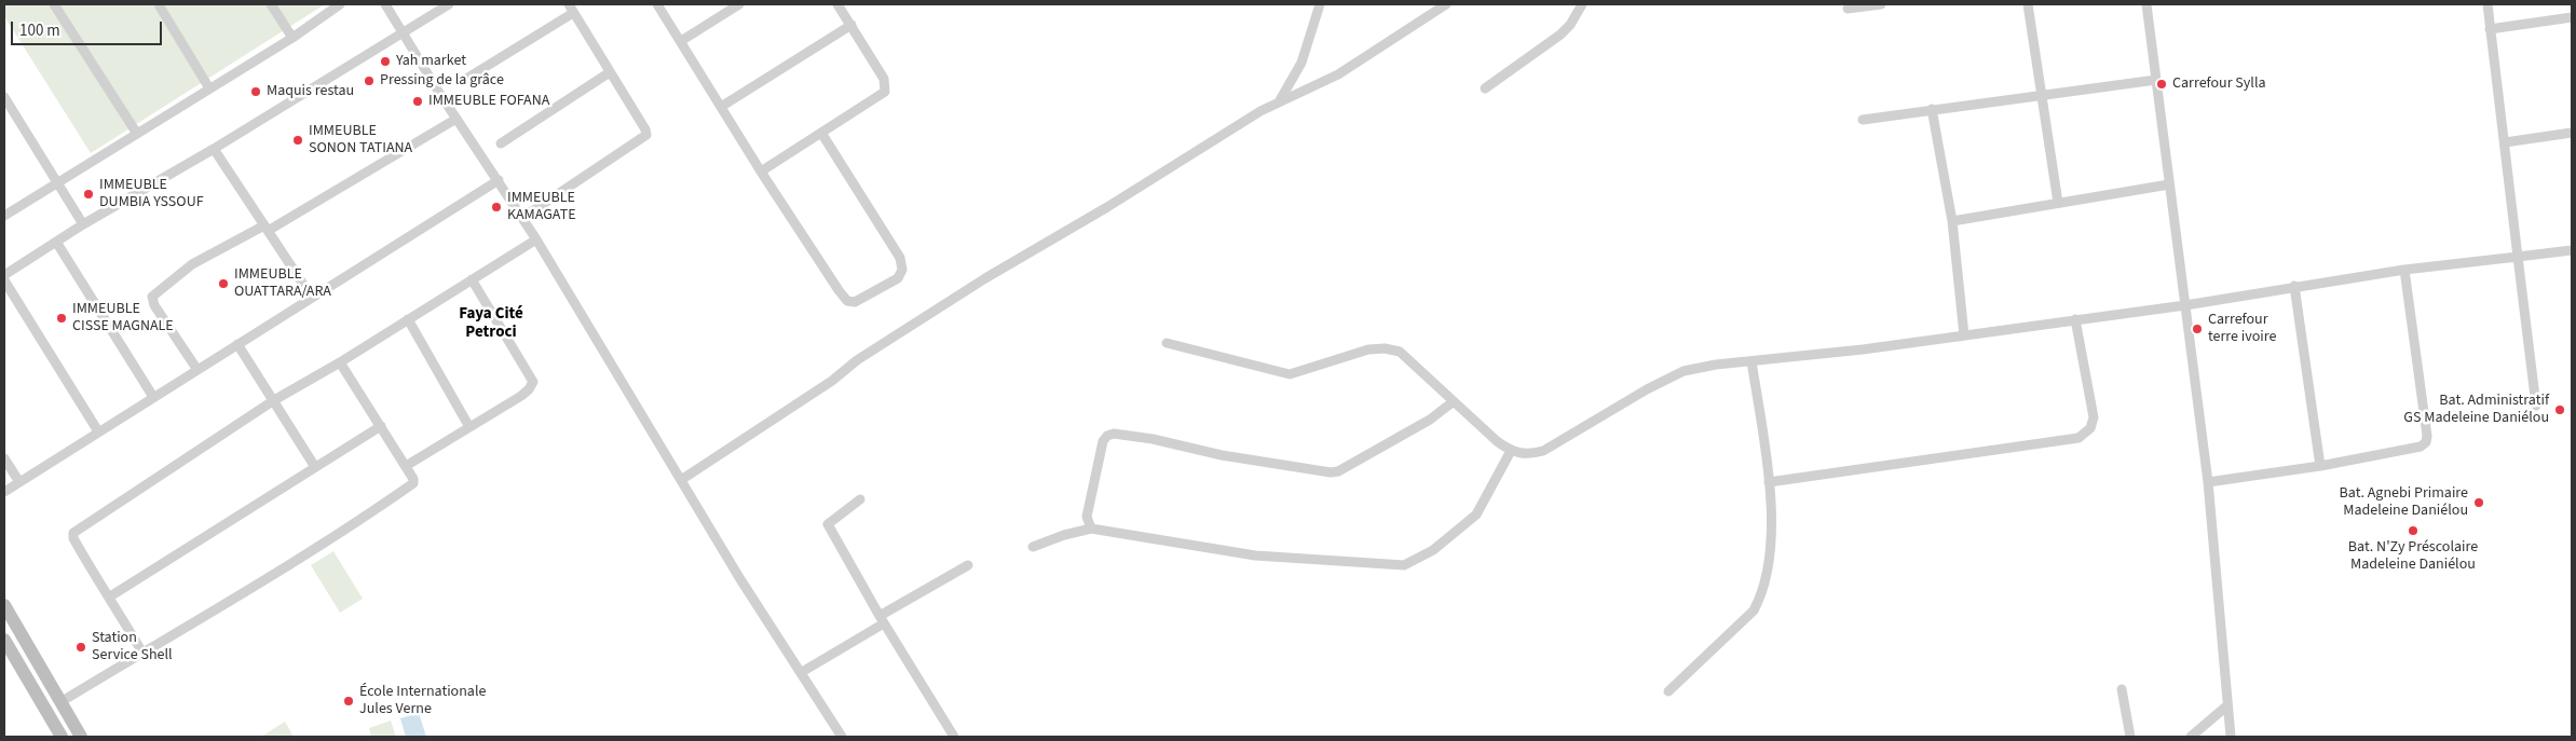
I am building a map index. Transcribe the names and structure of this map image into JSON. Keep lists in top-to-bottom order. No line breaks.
{"districts":["Faya Cité Petroci"],"places":["Yah market","Pressing de la grâce","Carrefour Sylla","Maquis restau","IMMEUBLE FOFANA","IMMEUBLE SONON TATIANA","IMMEUBLE DUMBIA YSSOUF","IMMEUBLE KAMAGATE","IMMEUBLE OUATTARA/ARA","IMMEUBLE CISSE MAGNALE","Carrefour terre ivoire","Bat. Administratif GS Madeleine Daniélou","Bat. Agnebi Primaire Madeleine Daniélou","Bat. N'Zy Préscolaire Madeleine Daniélou","Station Service Shell","École Internationale Jules Verne"],"scale_bar":"100 m"}
